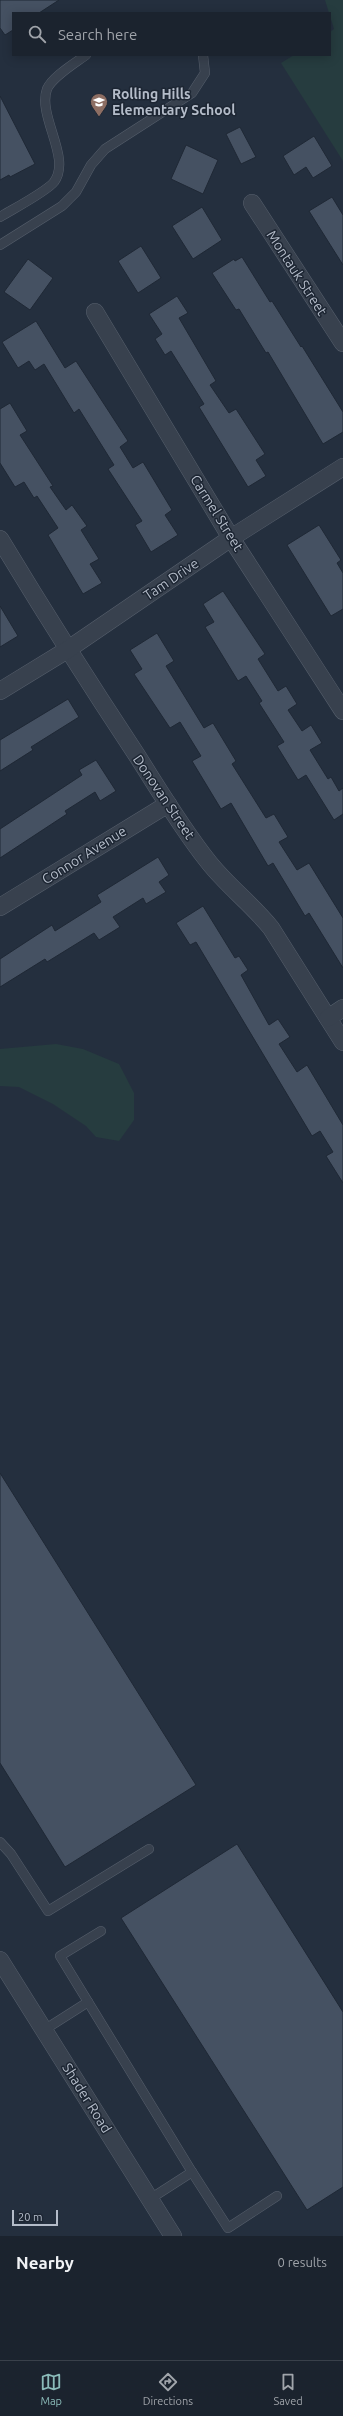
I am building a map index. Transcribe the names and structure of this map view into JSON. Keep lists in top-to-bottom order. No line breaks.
{"streets":{"street":["Montauk Street","Carmel Street","Tam Drive","Donovan Street","Connor Avenue","Shader Road"]},"crossings":[["Carmel Street","Tam Drive"],["Tam Drive","Donovan Street"],["Donovan Street","Connor Avenue"]],"places":{"school or university":["Rolling Hills Elementary School"]},"scale_bar":"20 m","page":{"search":"Search here","scale":"20 m","heading":["Nearby","0 results"],"nav":["Map","Directions","Saved"]}}
